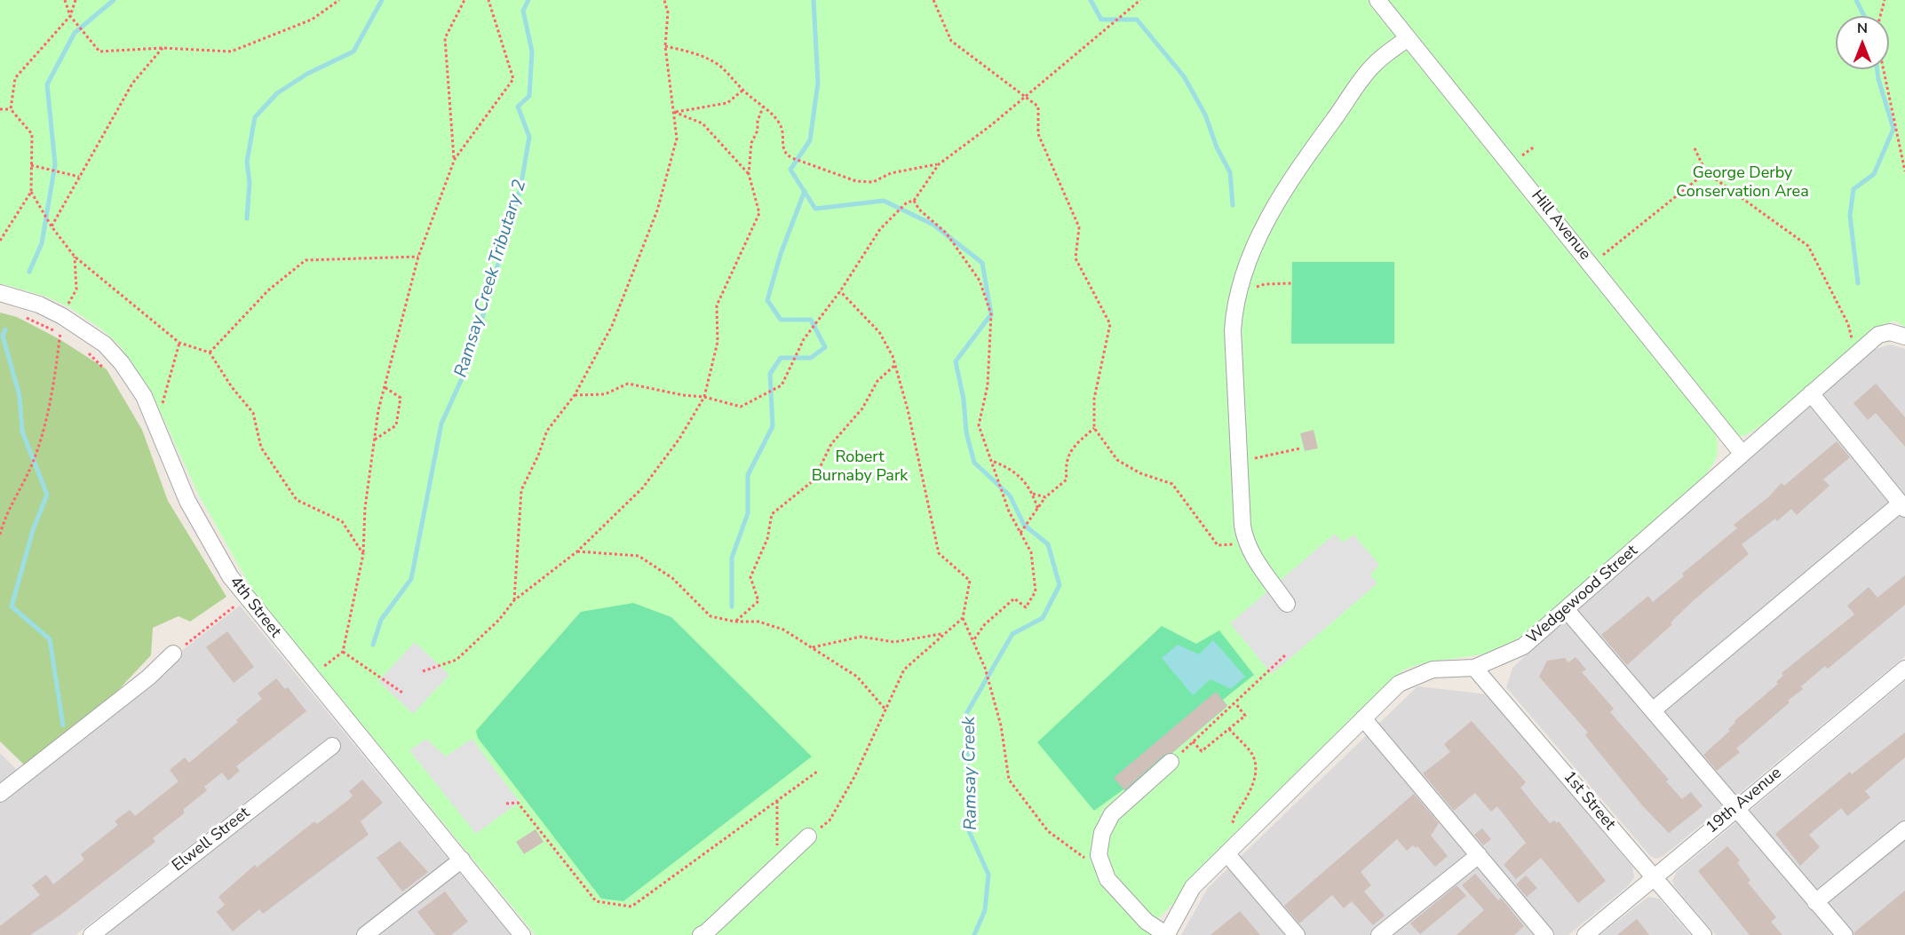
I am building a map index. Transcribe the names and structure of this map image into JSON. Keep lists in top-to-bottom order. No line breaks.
{"streets":{"street":["Hill Avenue","Wedgewood Street","4th Street","1st Street","19th Avenue","Elwell Street"]},"crossings":[["Hill Avenue","Wedgewood Street"],["Wedgewood Street","1st Street"],["1st Street","19th Avenue"]],"water":["Ramsay Creek Tributary 2","Ramsay Creek"],"parks":["George Derby Conservation Area","Robert Burnaby Park"],"north":"top"}
